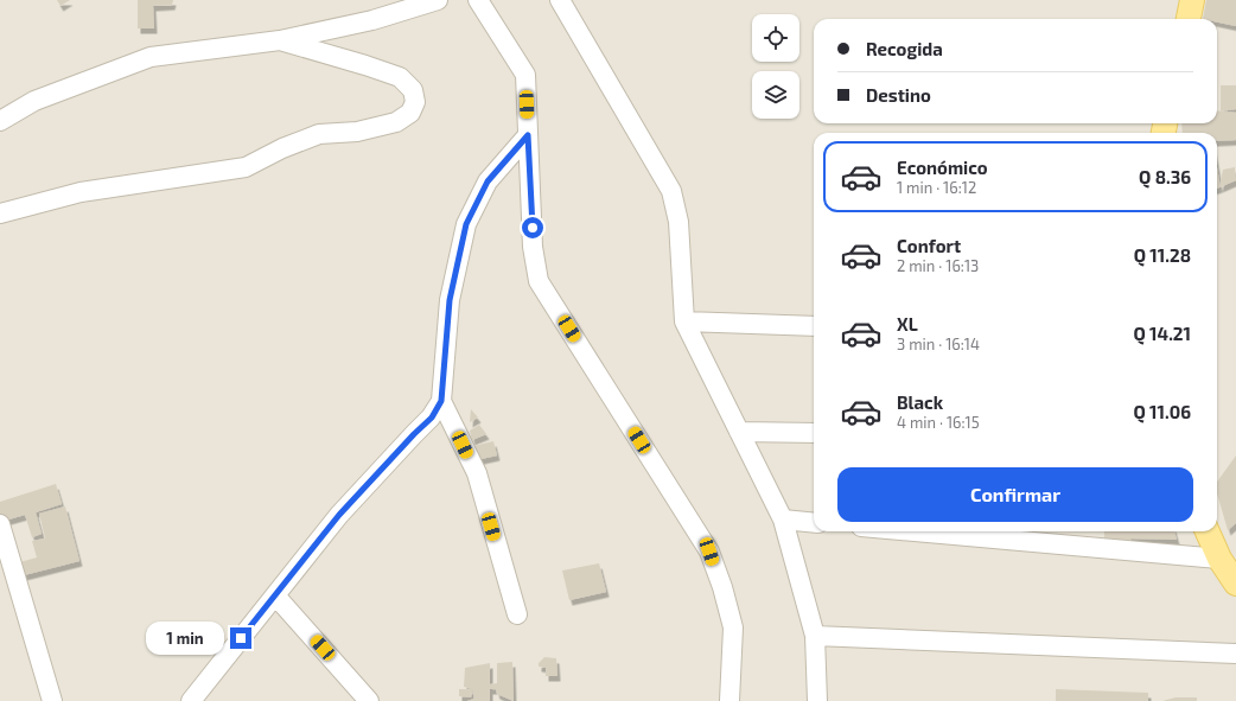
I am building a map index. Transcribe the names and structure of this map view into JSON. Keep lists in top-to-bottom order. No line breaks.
{"page":{"banner":["Recogida","Destino"],"list":[{"name":"Económico","note":"1 min · 16:12","value":"Q 8.36"},{"name":"Confort","note":"2 min · 16:13","value":"Q 11.28"},{"name":"XL","note":"3 min · 16:14","value":"Q 14.21"},{"name":"Black","note":"4 min · 16:15","value":"Q 11.06"}],"buttons":"Confirmar","bubble":"1 min"}}
